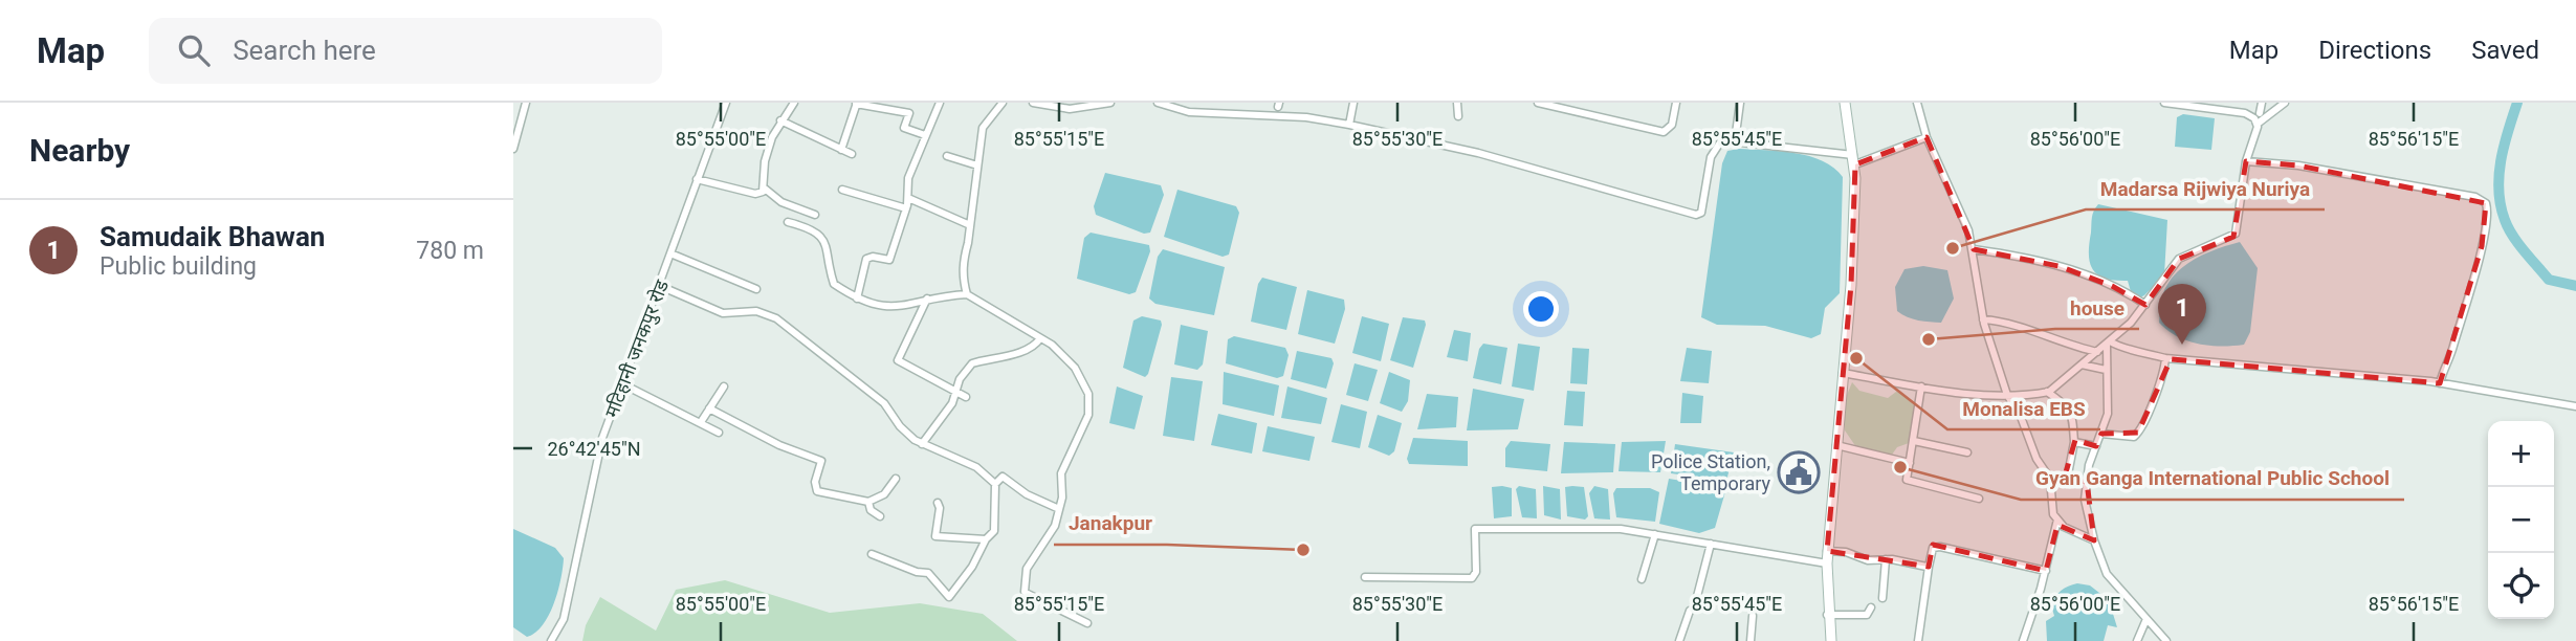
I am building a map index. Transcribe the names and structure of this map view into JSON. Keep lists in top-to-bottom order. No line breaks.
{"streets":{"street":["मटिहानी जनकपुर रोड"]},"places":{"other":["Madarsa Rijwiya Nuriya","house","Monalisa EBS","Gyan Ganga International Public School","Janakpur"],"public building":["Police Station, Temporary"]},"page":{"header":"Map","search":"Search here","nav":["Map","Directions","Saved"],"heading":"Nearby","list":[{"mark":"1","name":"Samudaik Bhawan","note":"Public building","value":"780 m"}],"pins":"1","map_buttons":["+","−"]},"coordinates":["85°55'00\"E","85°55'15\"E","85°55'30\"E","85°55'45\"E","85°56'00\"E","85°56'15\"E","26°42'45\"N"]}
